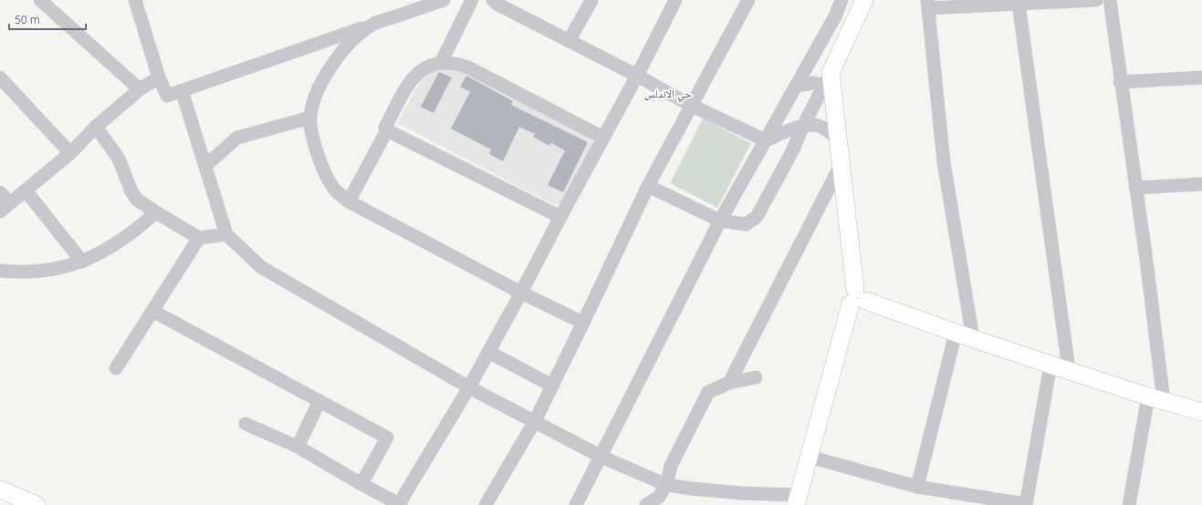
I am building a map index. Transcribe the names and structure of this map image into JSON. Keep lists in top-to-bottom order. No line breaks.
{"districts":["حي الاندلس"],"scale_bar":"50 m"}
